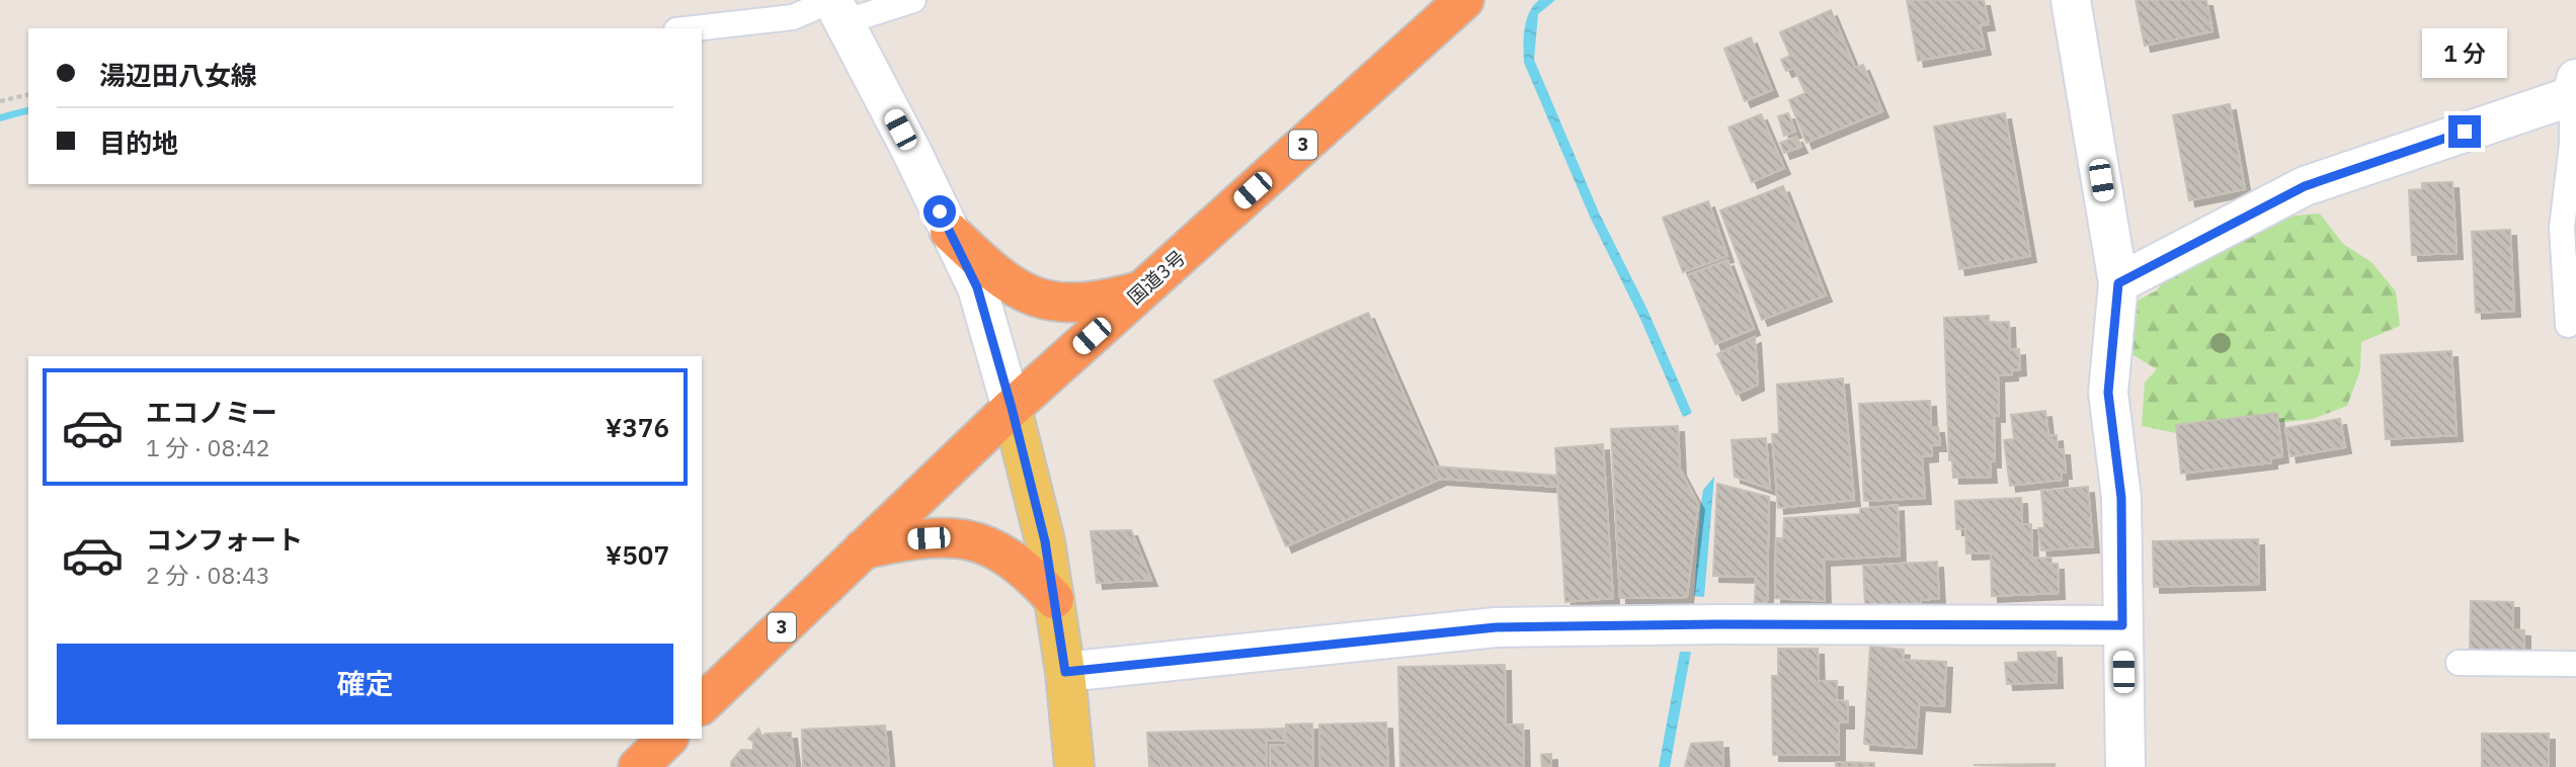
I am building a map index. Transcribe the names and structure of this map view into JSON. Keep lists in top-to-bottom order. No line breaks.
{"streets":{"highway":["3","国道3号"]},"page":{"bubble":"1 分","banner":["湯辺田八女線","目的地"],"list":[{"name":"エコノミー","note":"1 分 · 08:42","value":"¥376"},{"name":"コンフォート","note":"2 分 · 08:43","value":"¥507"}],"buttons":"確定"}}
